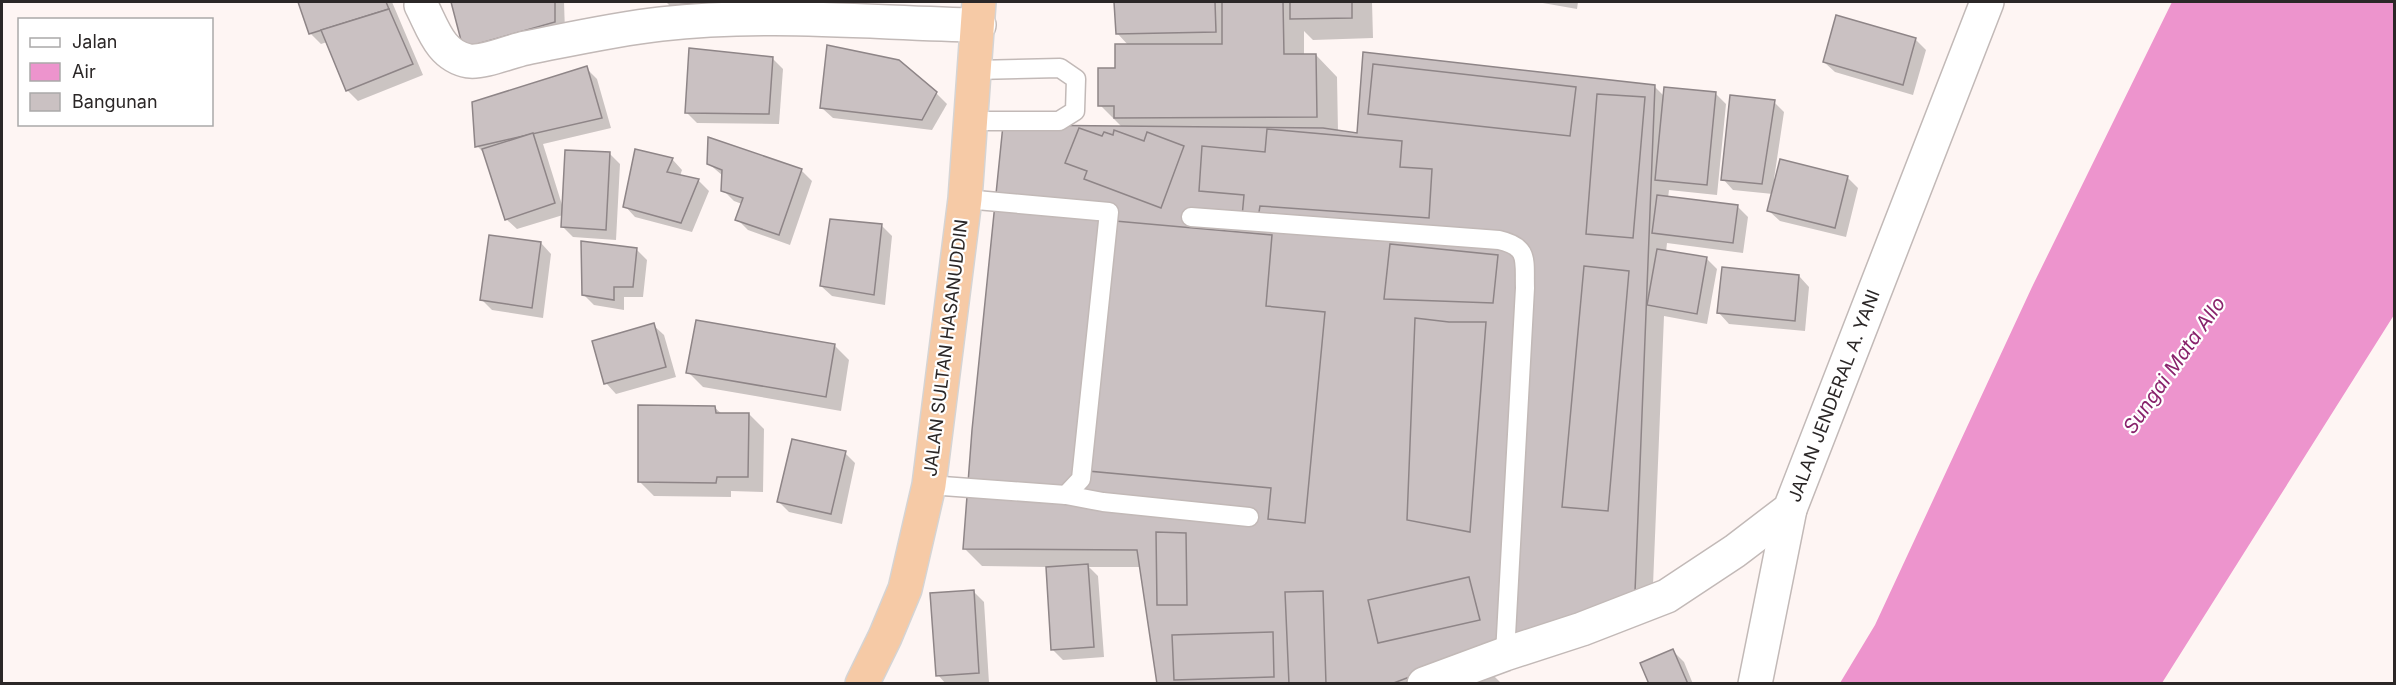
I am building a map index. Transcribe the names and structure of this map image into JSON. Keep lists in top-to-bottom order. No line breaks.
{"streets":{"highway":["JALAN SULTAN HASANUDDIN"],"street":["JALAN JENDERAL A. YANI"]},"water":["Sungai Mata Allo"],"legend":["Jalan","Air","Bangunan"]}
